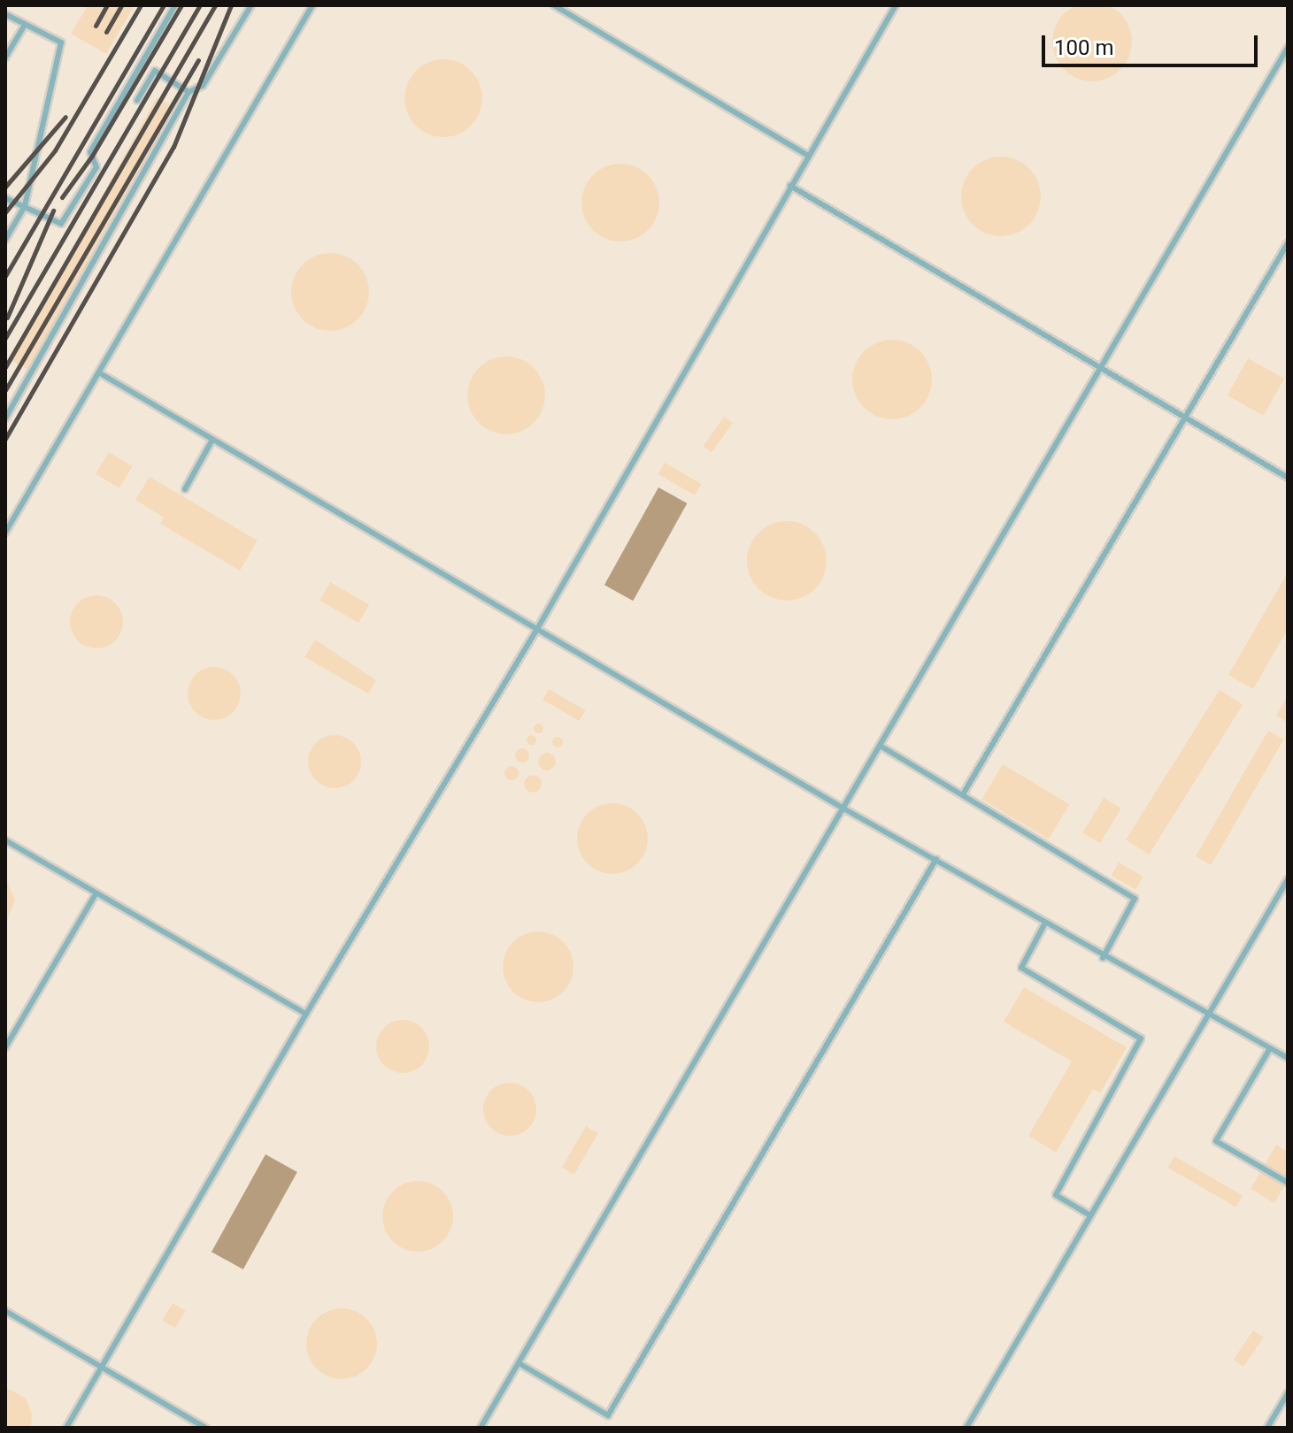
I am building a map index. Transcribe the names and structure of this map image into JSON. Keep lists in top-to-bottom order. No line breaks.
{"scale_bar":"100 m"}
